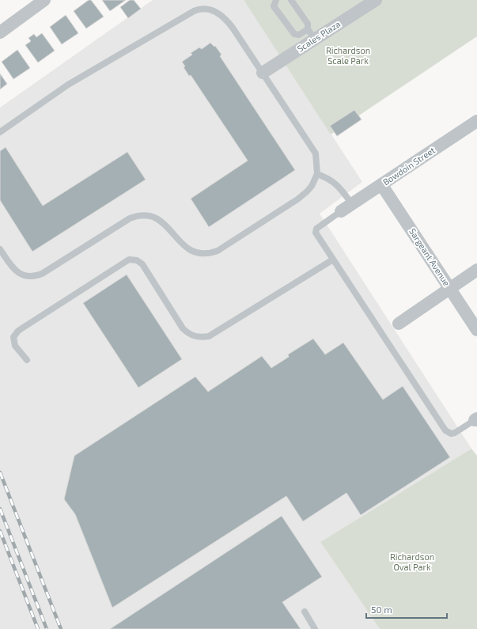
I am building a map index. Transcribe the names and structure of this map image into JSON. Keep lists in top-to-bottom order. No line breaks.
{"streets":{"street":["Scales Plaza","Bowdoin Street","Sargeant Avenue"]},"crossings":[["Bowdoin Street","Sargeant Avenue"]],"parks":["Richardson Scale Park","Richardson Oval Park"],"scale_bar":"50 m"}
